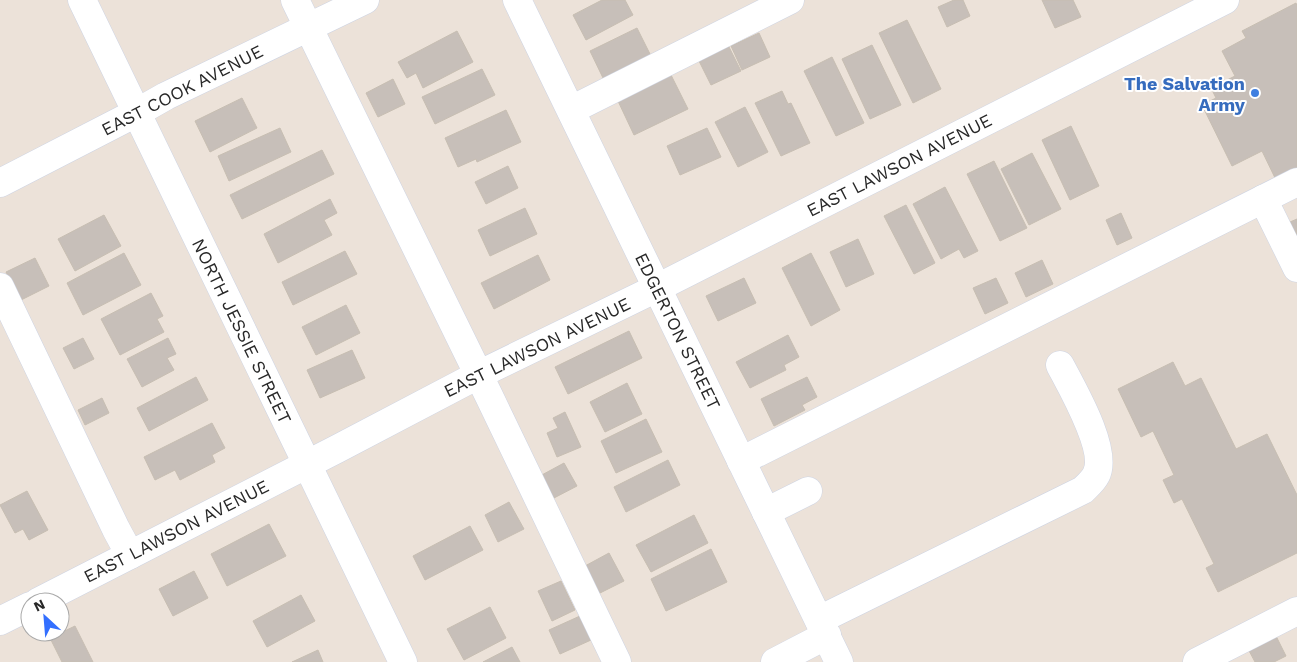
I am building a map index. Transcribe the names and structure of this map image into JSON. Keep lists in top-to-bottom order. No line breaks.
{"streets":{"street":["EAST COOK AVENUE","EAST LAWSON AVENUE","NORTH JESSIE STREET","EDGERTON STREET"]},"crossings":[["EAST COOK AVENUE","NORTH JESSIE STREET"],["EAST LAWSON AVENUE","NORTH JESSIE STREET"],["EAST LAWSON AVENUE","EDGERTON STREET"]],"places":["The Salvation Army"],"north":"top left"}
